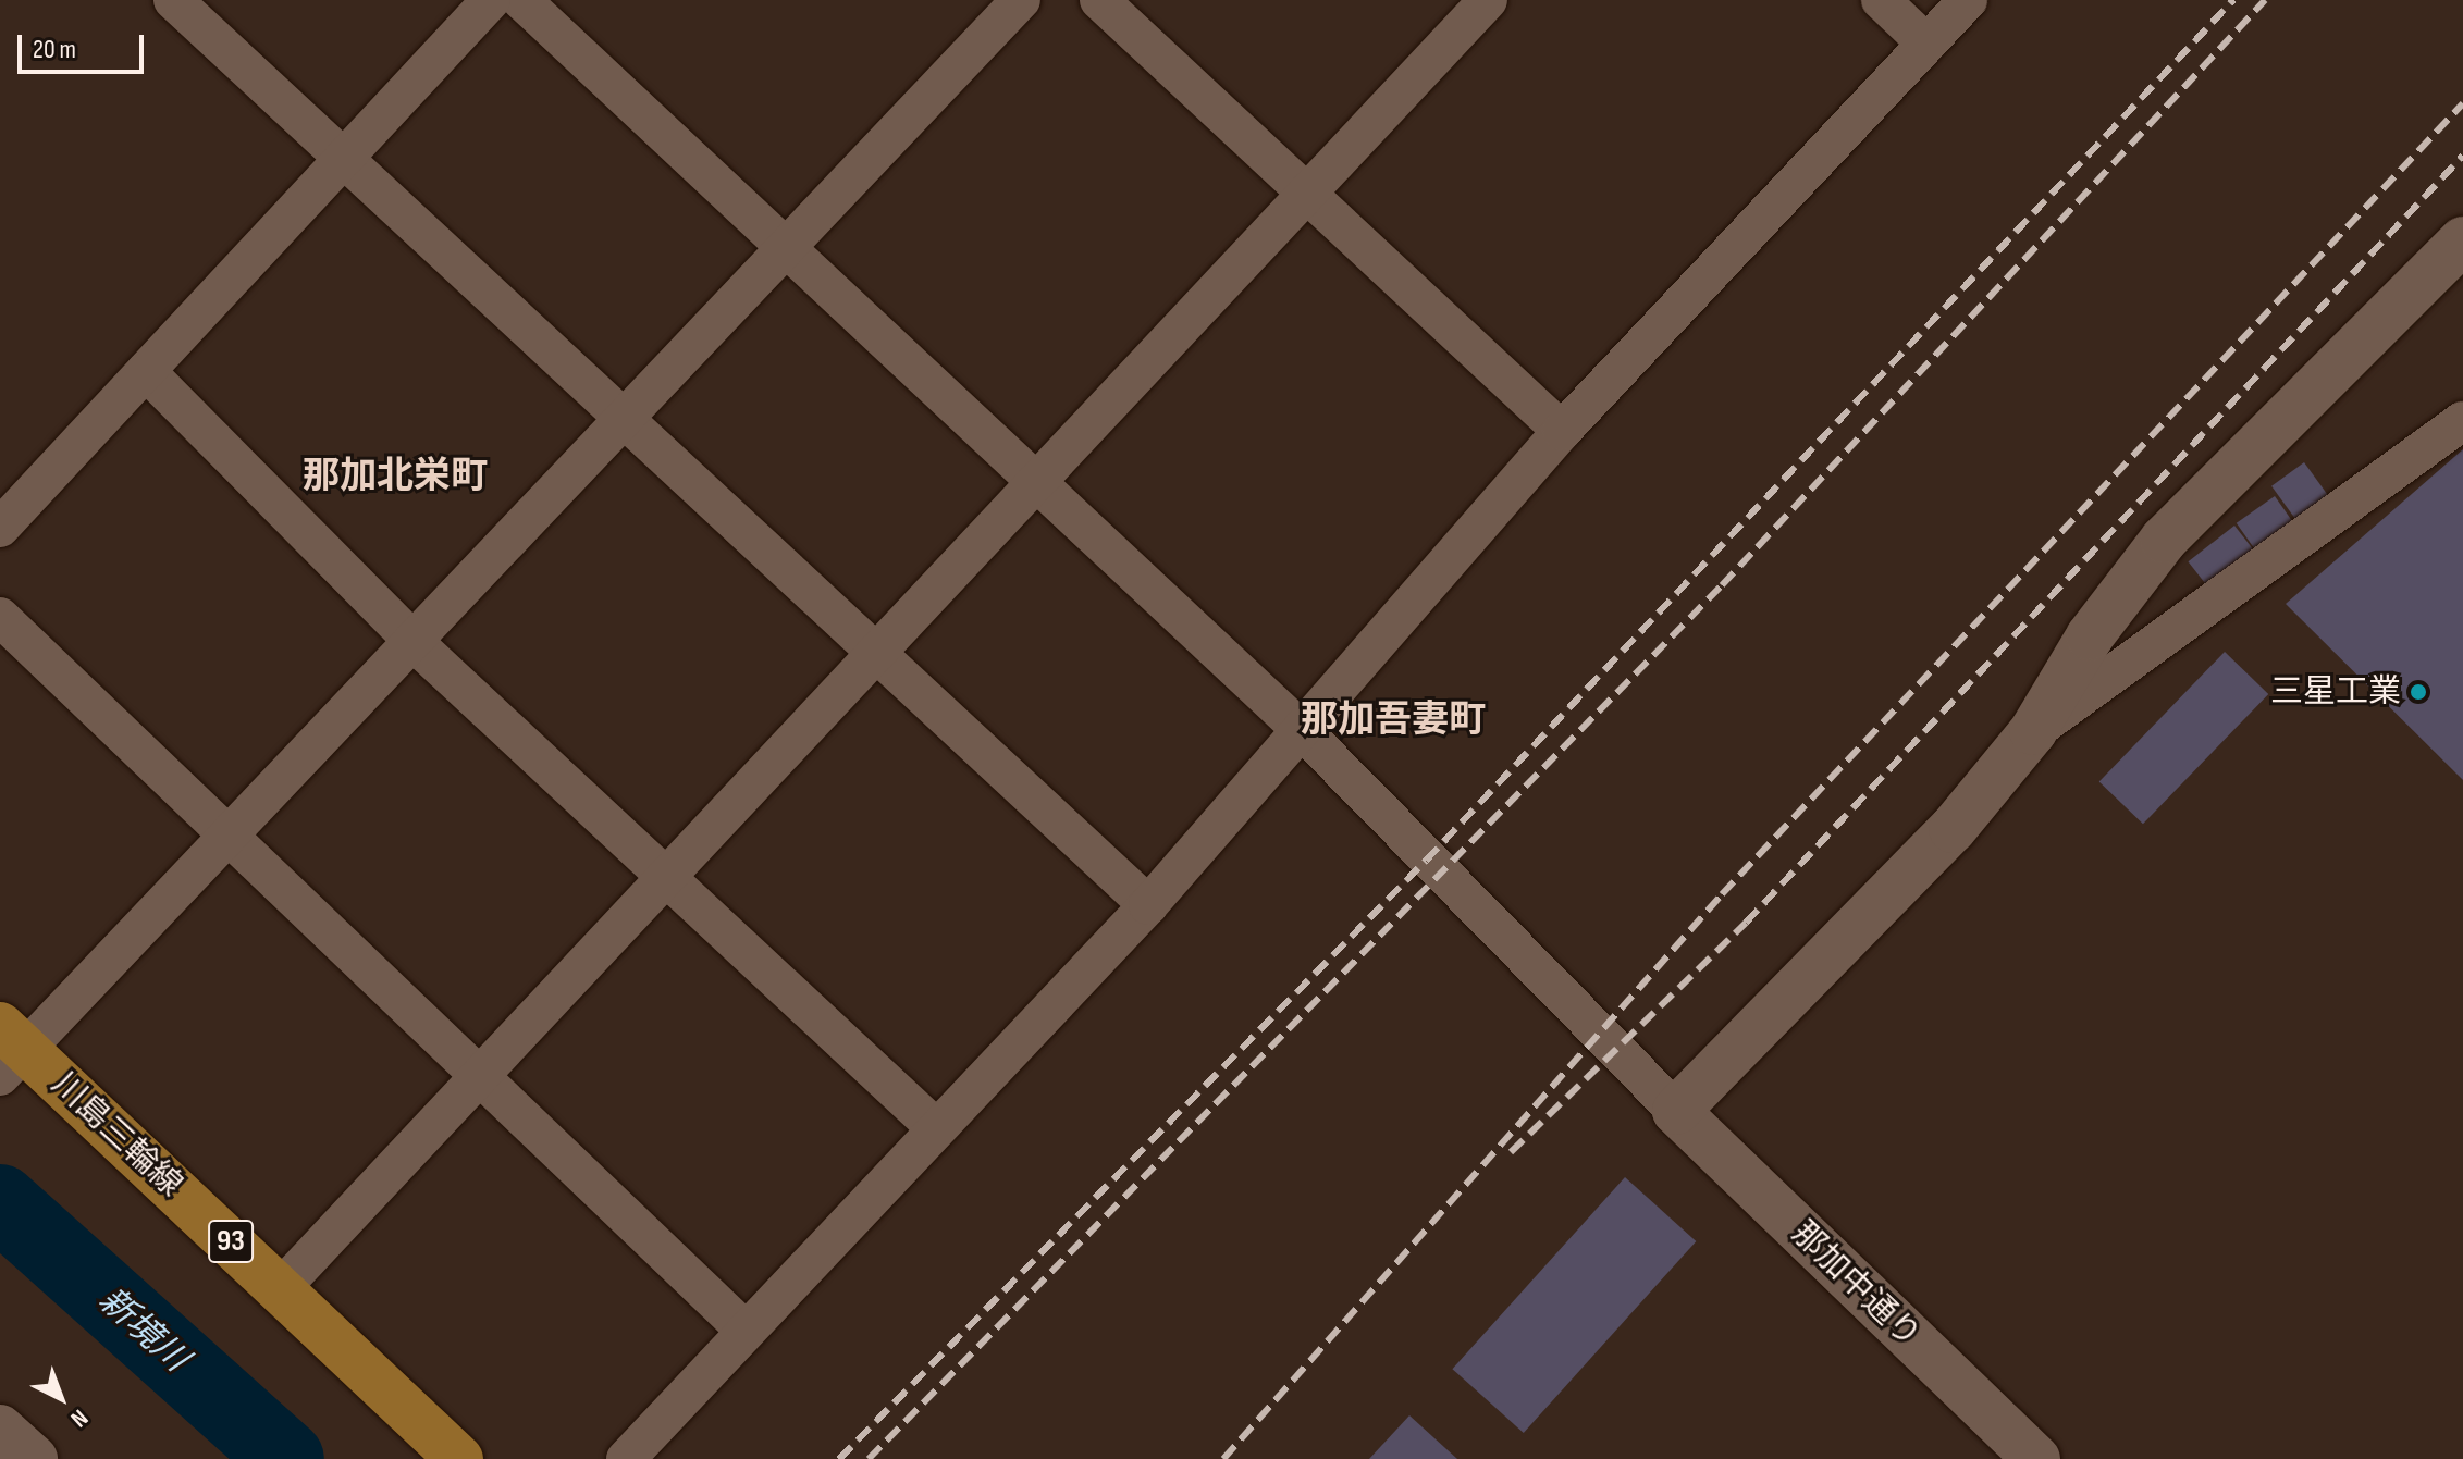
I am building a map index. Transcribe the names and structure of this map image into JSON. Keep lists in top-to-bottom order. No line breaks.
{"streets":{"main road":["川島三輪線","93"],"street":["那加中通り"]},"districts":["那加北栄町","那加吾妻町"],"water":["新境川"],"places":["三星工業"],"scale_bar":"20 m","north":"bottom right"}
